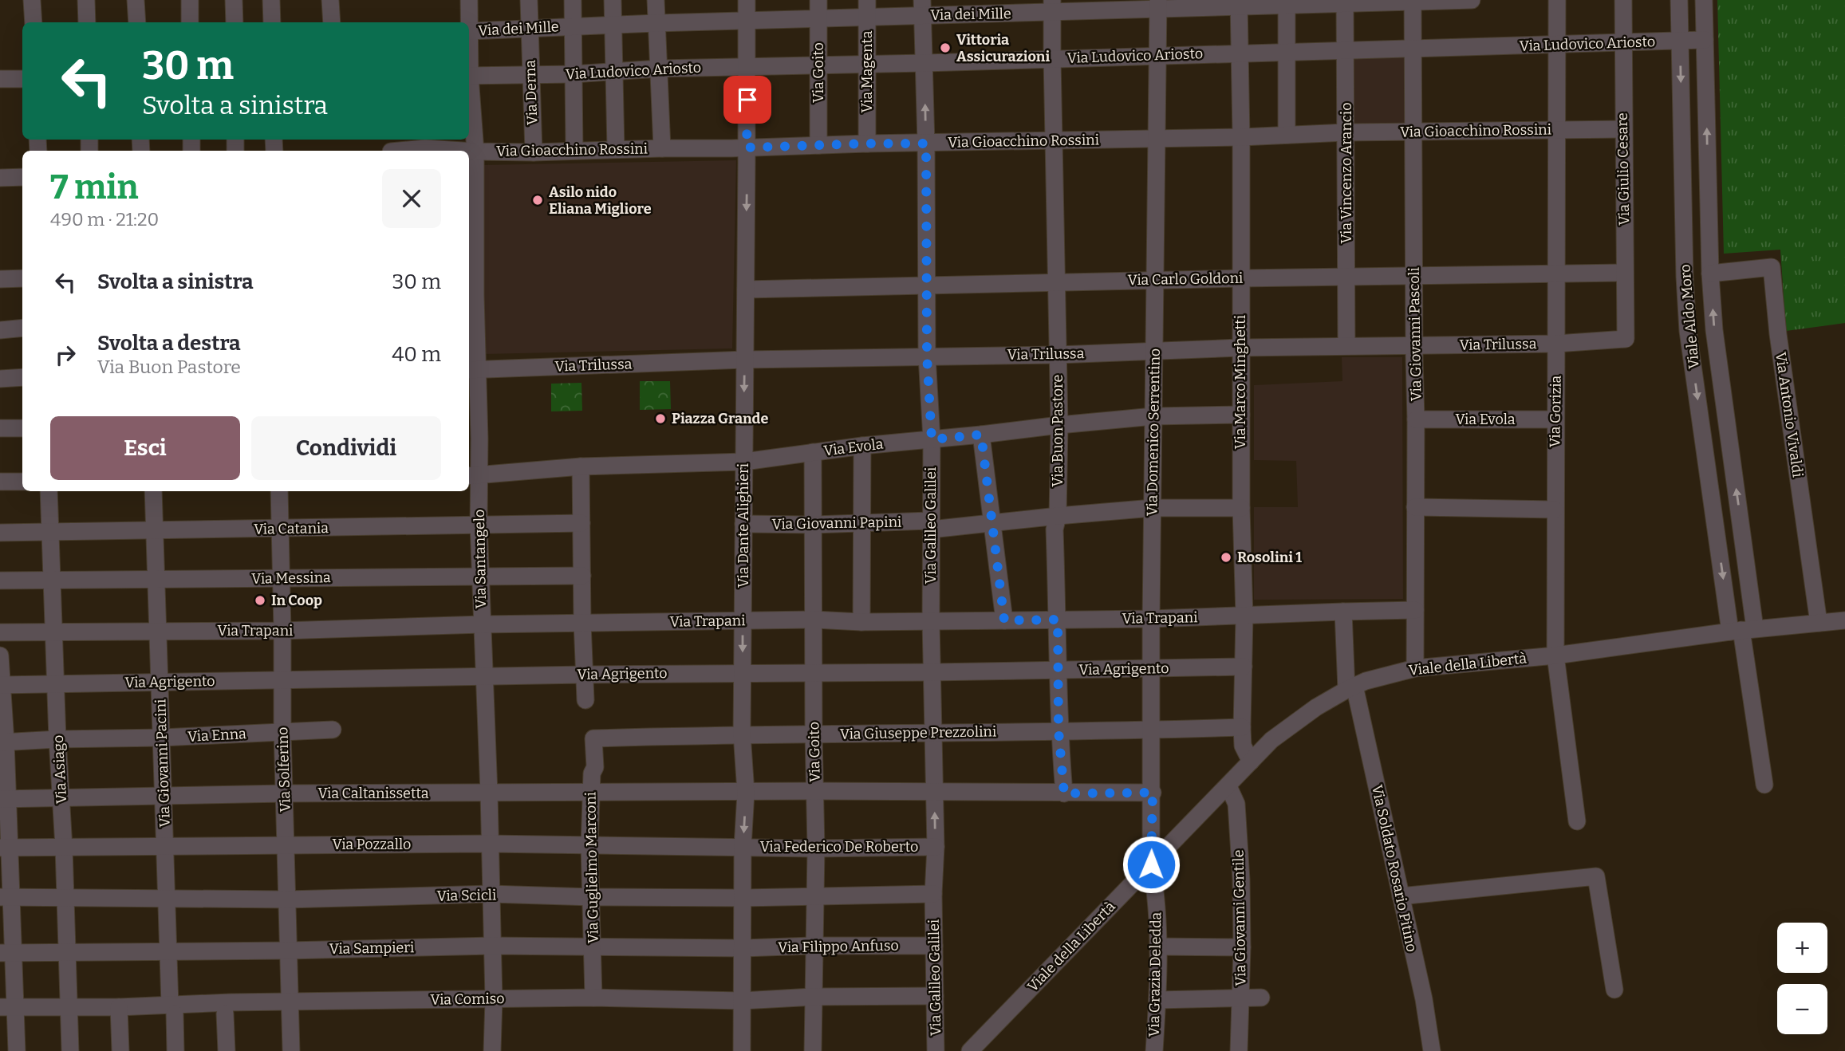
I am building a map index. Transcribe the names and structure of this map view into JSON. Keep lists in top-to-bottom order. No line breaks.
{"streets":{"street":["Via dei Mille","Via Ludovico Ariosto","Via Magenta","Via Goito","Via Derna","Via Gioacchino Rossini","Via Giulio Cesare","Via Vincenzo Arancio","Via Carlo Goldoni","Viale Aldo Moro","Via Giovanni Pascoli","Via Trilussa","Via Marco Minghetti","Via Gorizia","Via Antonio Vivaldi","Via Evola","Via Buon Pastore","Via Domenico Serrentino","Via Giovanni Papini","Via Dante Alighieri","Via Galileo Galilei","Via Catania","Via Santangelo","Via Messina","Via Trapani","Viale della Libertà","Via Agrigento","Via Giuseppe Prezzolini","Via Enna","Via Giovanni Pacini","Via Asiago","Via Solferino","Via Caltanissetta","Via Pozzallo","Via Federico De Roberto","Via Guglielmo Marconi","Via Soldato Rosario Pitino","Via Scicli","Via Giovanni Gentile","Via Filippo Anfuso","Via Sampieri","Via Grazia Deledda","Via Comiso"]},"crossings":[["Via dei Mille","Via Magenta"],["Via dei Mille","Via Goito"],["Via dei Mille","Via Derna"],["Via dei Mille","Via Vincenzo Arancio"],["Via dei Mille","Via Giovanni Pascoli"],["Via dei Mille","Via Marco Minghetti"],["Via dei Mille","Via Buon Pastore"],["Via dei Mille","Via Domenico Serrentino"],["Via dei Mille","Via Dante Alighieri"],["Via dei Mille","Via Galileo Galilei"],["Via dei Mille","Via Santangelo"],["Via Ludovico Ariosto","Via Magenta"],["Via Ludovico Ariosto","Via Goito"],["Via Ludovico Ariosto","Via Derna"],["Via Ludovico Ariosto","Via Giulio Cesare"],["Via Ludovico Ariosto","Via Vincenzo Arancio"],["Via Ludovico Ariosto","Viale Aldo Moro"],["Via Ludovico Ariosto","Via Giovanni Pascoli"],["Via Ludovico Ariosto","Via Marco Minghetti"],["Via Ludovico Ariosto","Via Gorizia"],["Via Ludovico Ariosto","Via Buon Pastore"],["Via Ludovico Ariosto","Via Domenico Serrentino"],["Via Ludovico Ariosto","Via Dante Alighieri"],["Via Ludovico Ariosto","Via Galileo Galilei"],["Via Magenta","Via Gioacchino Rossini"],["Via Goito","Via Gioacchino Rossini"],["Via Goito","Via Evola"],["Via Goito","Via Giovanni Papini"],["Via Goito","Via Trapani"],["Via Goito","Via Agrigento"],["Via Goito","Via Giuseppe Prezzolini"],["Via Goito","Via Caltanissetta"],["Via Goito","Via Federico De Roberto"],["Via Goito","Via Scicli"],["Via Goito","Via Filippo Anfuso"],["Via Goito","Via Comiso"],["Via Derna","Via Gioacchino Rossini"],["Via Gioacchino Rossini","Via Giulio Cesare"],["Via Gioacchino Rossini","Via Vincenzo Arancio"],["Via Gioacchino Rossini","Via Giovanni Pascoli"],["Via Gioacchino Rossini","Via Marco Minghetti"],["Via Gioacchino Rossini","Via Gorizia"],["Via Gioacchino Rossini","Via Buon Pastore"],["Via Gioacchino Rossini","Via Domenico Serrentino"],["Via Gioacchino Rossini","Via Dante Alighieri"],["Via Gioacchino Rossini","Via Galileo Galilei"],["Via Gioacchino Rossini","Via Santangelo"],["Via Giulio Cesare","Via Carlo Goldoni"],["Via Giulio Cesare","Via Trilussa"],["Via Vincenzo Arancio","Via Carlo Goldoni"],["Via Vincenzo Arancio","Via Trilussa"],["Via Carlo Goldoni","Via Giovanni Pascoli"],["Via Carlo Goldoni","Via Marco Minghetti"],["Via Carlo Goldoni","Via Gorizia"],["Via Carlo Goldoni","Via Buon Pastore"],["Via Carlo Goldoni","Via Domenico Serrentino"],["Via Carlo Goldoni","Via Dante Alighieri"],["Via Carlo Goldoni","Via Galileo Galilei"],["Viale Aldo Moro","Viale della Libertà"],["Via Giovanni Pascoli","Via Trilussa"],["Via Giovanni Pascoli","Via Evola"],["Via Giovanni Pascoli","Via Trapani"],["Via Giovanni Pascoli","Viale della Libertà"],["Via Trilussa","Via Marco Minghetti"],["Via Trilussa","Via Gorizia"],["Via Trilussa","Via Buon Pastore"],["Via Trilussa","Via Domenico Serrentino"],["Via Trilussa","Via Dante Alighieri"],["Via Trilussa","Via Galileo Galilei"],["Via Trilussa","Via Santangelo"],["Via Marco Minghetti","Via Evola"],["Via Marco Minghetti","Via Giovanni Papini"],["Via Marco Minghetti","Via Trapani"],["Via Marco Minghetti","Viale della Libertà"],["Via Marco Minghetti","Via Agrigento"],["Via Marco Minghetti","Via Giuseppe Prezzolini"],["Via Gorizia","Via Evola"],["Via Gorizia","Viale della Libertà"],["Via Antonio Vivaldi","Viale della Libertà"],["Via Evola","Via Buon Pastore"],["Via Evola","Via Domenico Serrentino"],["Via Evola","Via Dante Alighieri"],["Via Evola","Via Galileo Galilei"],["Via Evola","Via Santangelo"],["Via Buon Pastore","Via Giovanni Papini"],["Via Buon Pastore","Via Trapani"],["Via Buon Pastore","Via Agrigento"],["Via Buon Pastore","Via Giuseppe Prezzolini"],["Via Buon Pastore","Via Caltanissetta"],["Via Domenico Serrentino","Via Giovanni Papini"],["Via Domenico Serrentino","Via Trapani"],["Via Domenico Serrentino","Viale della Libertà"],["Via Domenico Serrentino","Via Agrigento"],["Via Domenico Serrentino","Via Giuseppe Prezzolini"],["Via Domenico Serrentino","Via Caltanissetta"],["Via Domenico Serrentino","Via Grazia Deledda"],["Via Giovanni Papini","Via Dante Alighieri"],["Via Giovanni Papini","Via Galileo Galilei"],["Via Dante Alighieri","Via Trapani"],["Via Dante Alighieri","Via Agrigento"],["Via Dante Alighieri","Via Giuseppe Prezzolini"],["Via Dante Alighieri","Via Caltanissetta"],["Via Dante Alighieri","Via Pozzallo"],["Via Dante Alighieri","Via Federico De Roberto"],["Via Dante Alighieri","Via Scicli"],["Via Dante Alighieri","Via Filippo Anfuso"],["Via Dante Alighieri","Via Sampieri"],["Via Dante Alighieri","Via Comiso"],["Via Galileo Galilei","Via Trapani"],["Via Galileo Galilei","Via Agrigento"],["Via Galileo Galilei","Via Giuseppe Prezzolini"],["Via Galileo Galilei","Via Caltanissetta"],["Via Galileo Galilei","Via Federico De Roberto"],["Via Galileo Galilei","Via Scicli"],["Via Galileo Galilei","Via Filippo Anfuso"],["Via Galileo Galilei","Via Comiso"],["Via Catania","Via Santangelo"],["Via Catania","Via Giovanni Pacini"],["Via Catania","Via Asiago"],["Via Catania","Via Solferino"],["Via Santangelo","Via Messina"],["Via Santangelo","Via Trapani"],["Via Santangelo","Via Agrigento"],["Via Santangelo","Via Caltanissetta"],["Via Santangelo","Via Pozzallo"],["Via Santangelo","Via Scicli"],["Via Santangelo","Via Sampieri"],["Via Santangelo","Via Comiso"],["Via Messina","Via Giovanni Pacini"],["Via Messina","Via Asiago"],["Via Messina","Via Solferino"],["Via Trapani","Via Giovanni Pacini"],["Via Trapani","Via Asiago"],["Via Trapani","Via Solferino"],["Viale della Libertà","Via Soldato Rosario Pitino"],["Viale della Libertà","Via Giovanni Gentile"],["Viale della Libertà","Via Grazia Deledda"],["Via Agrigento","Via Giovanni Pacini"],["Via Agrigento","Via Asiago"],["Via Agrigento","Via Solferino"],["Via Giuseppe Prezzolini","Via Guglielmo Marconi"],["Via Enna","Via Giovanni Pacini"],["Via Enna","Via Asiago"],["Via Enna","Via Solferino"],["Via Giovanni Pacini","Via Caltanissetta"],["Via Giovanni Pacini","Via Pozzallo"],["Via Giovanni Pacini","Via Scicli"],["Via Giovanni Pacini","Via Sampieri"],["Via Giovanni Pacini","Via Comiso"],["Via Asiago","Via Caltanissetta"],["Via Asiago","Via Pozzallo"],["Via Asiago","Via Scicli"],["Via Asiago","Via Sampieri"],["Via Asiago","Via Comiso"],["Via Solferino","Via Caltanissetta"],["Via Solferino","Via Pozzallo"],["Via Solferino","Via Scicli"],["Via Solferino","Via Sampieri"],["Via Solferino","Via Comiso"],["Via Caltanissetta","Via Guglielmo Marconi"],["Via Pozzallo","Via Federico De Roberto"],["Via Pozzallo","Via Guglielmo Marconi"],["Via Guglielmo Marconi","Via Scicli"],["Via Guglielmo Marconi","Via Sampieri"],["Via Guglielmo Marconi","Via Comiso"],["Via Filippo Anfuso","Via Sampieri"]],"places":["Vittoria Assicurazioni","Asilo nido Eliana Migliore","Piazza Grande","Rosolini 1","In Coop"],"page":{"turn":["30 m","Svolta a sinistra"],"heading":["7 min","490 m · 21:20"],"list":[{"name":"Svolta a sinistra","value":"30 m"},{"name":"Svolta a destra","note":"Via Buon Pastore","value":"40 m"}],"buttons":["Esci","Condividi"],"map_buttons":["+","−"]}}
